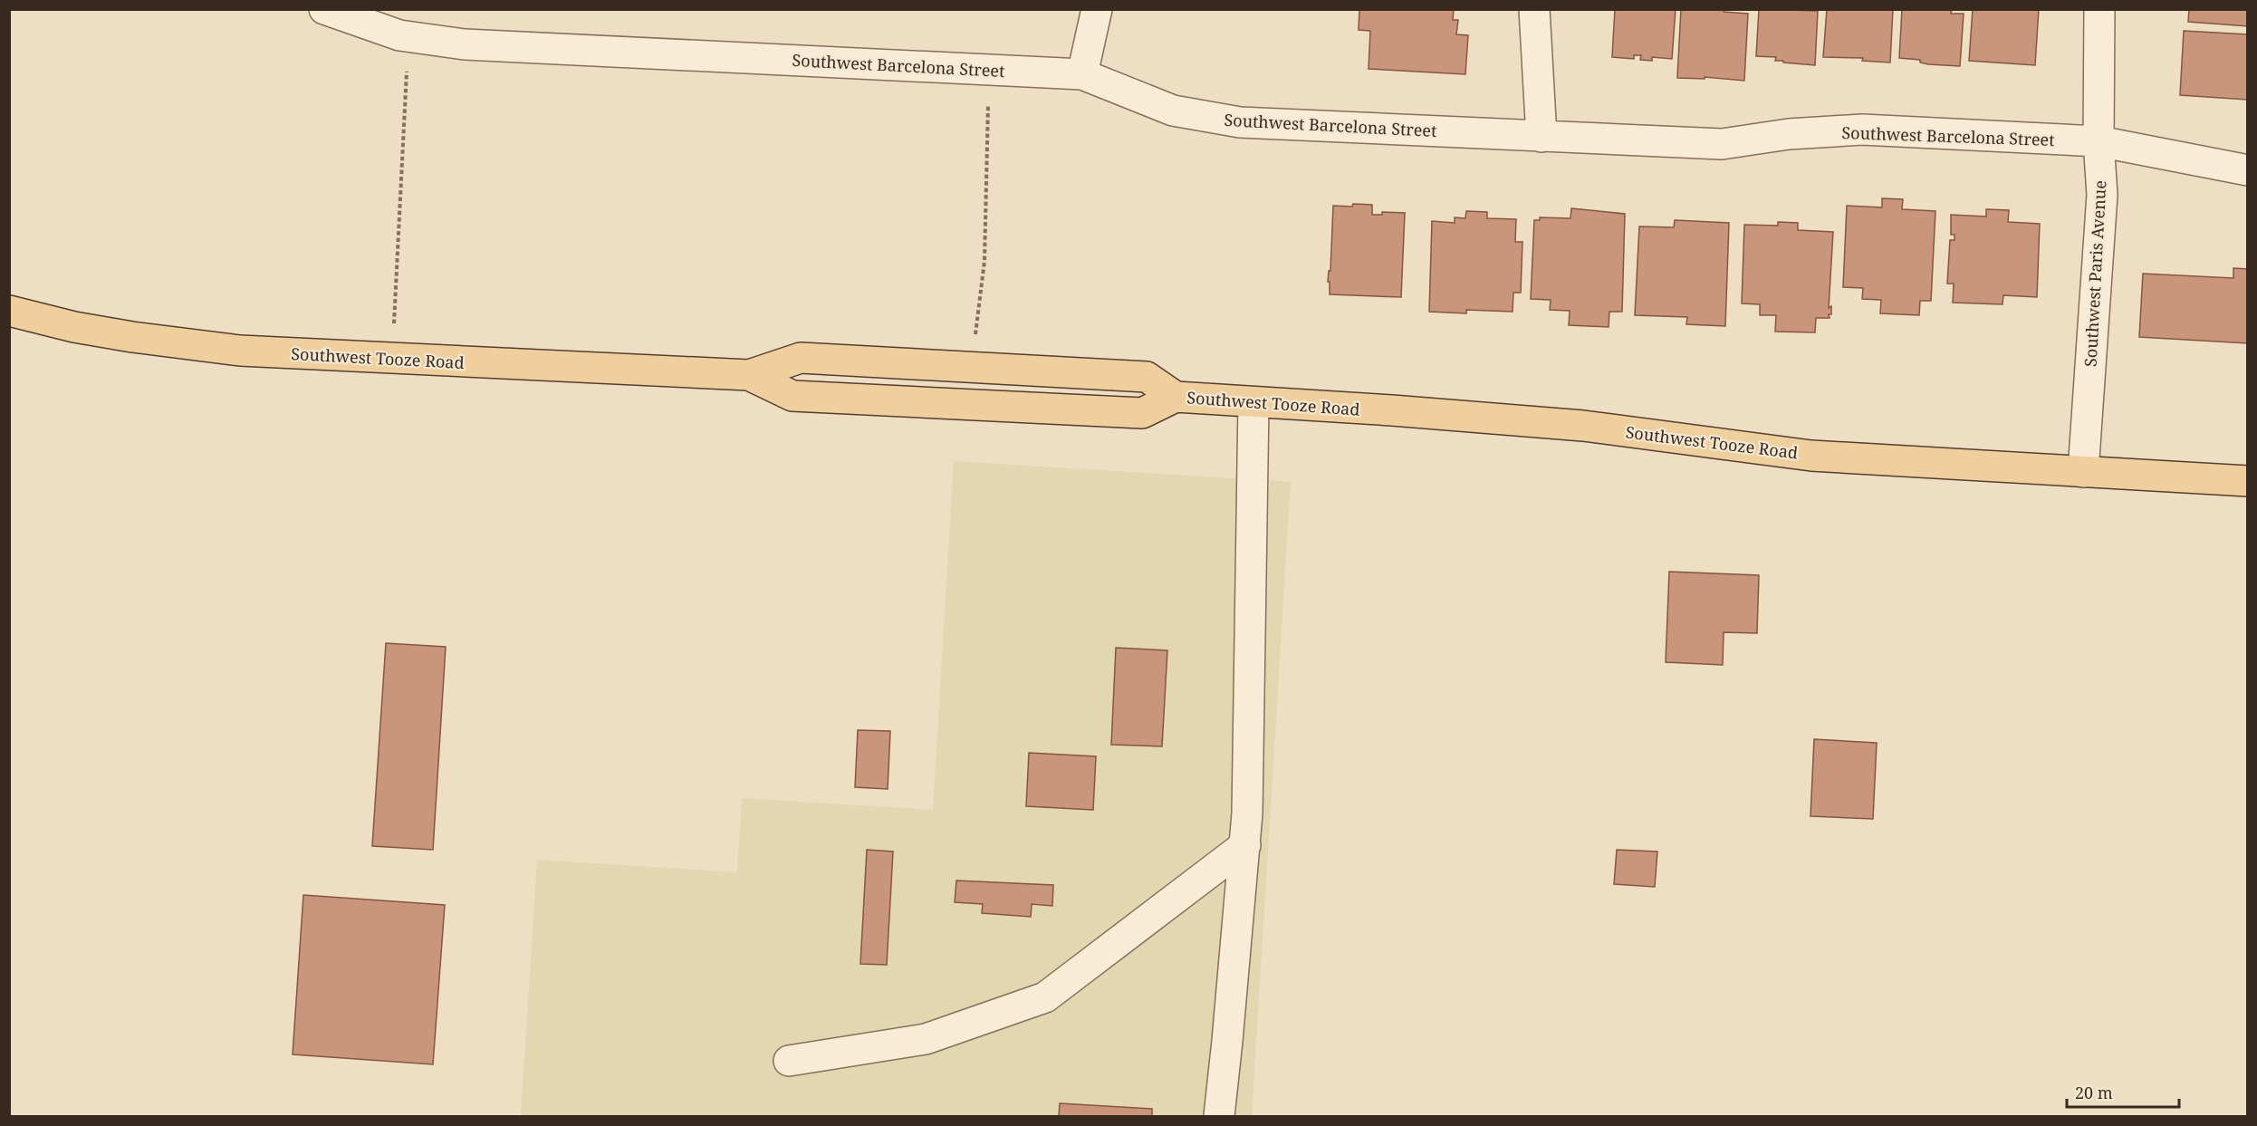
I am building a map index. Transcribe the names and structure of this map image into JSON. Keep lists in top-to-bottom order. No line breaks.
{"streets":{"main road":["Southwest Tooze Road"],"street":["Southwest Barcelona Street","Southwest Paris Avenue"]},"crossings":[["Southwest Barcelona Street","Southwest Paris Avenue"],["Southwest Paris Avenue","Southwest Tooze Road"]],"scale_bar":"20 m"}
